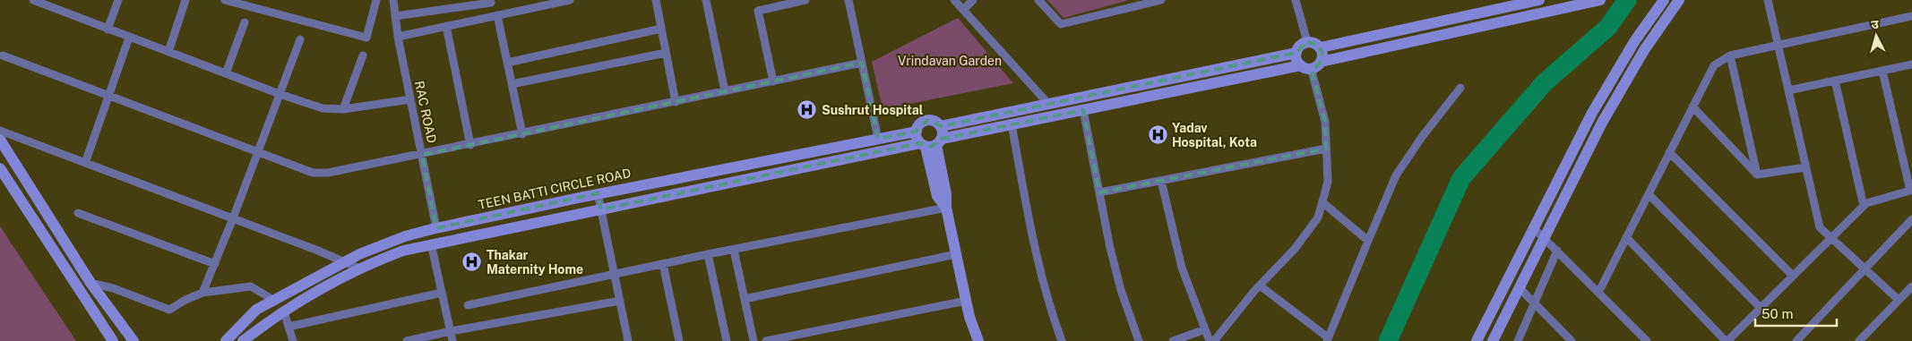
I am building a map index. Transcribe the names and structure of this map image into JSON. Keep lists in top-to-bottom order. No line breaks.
{"streets":{"street":["RAC ROAD","TEEN BATTI CIRCLE ROAD"]},"crossings":[["RAC ROAD","TEEN BATTI CIRCLE ROAD"]],"parks":["Vrindavan Garden"],"places":{"hospital":["Sushrut Hospital","Yadav Hospital, Kota","Thakar Maternity Home"]},"scale_bar":"50 m","north":"top"}
